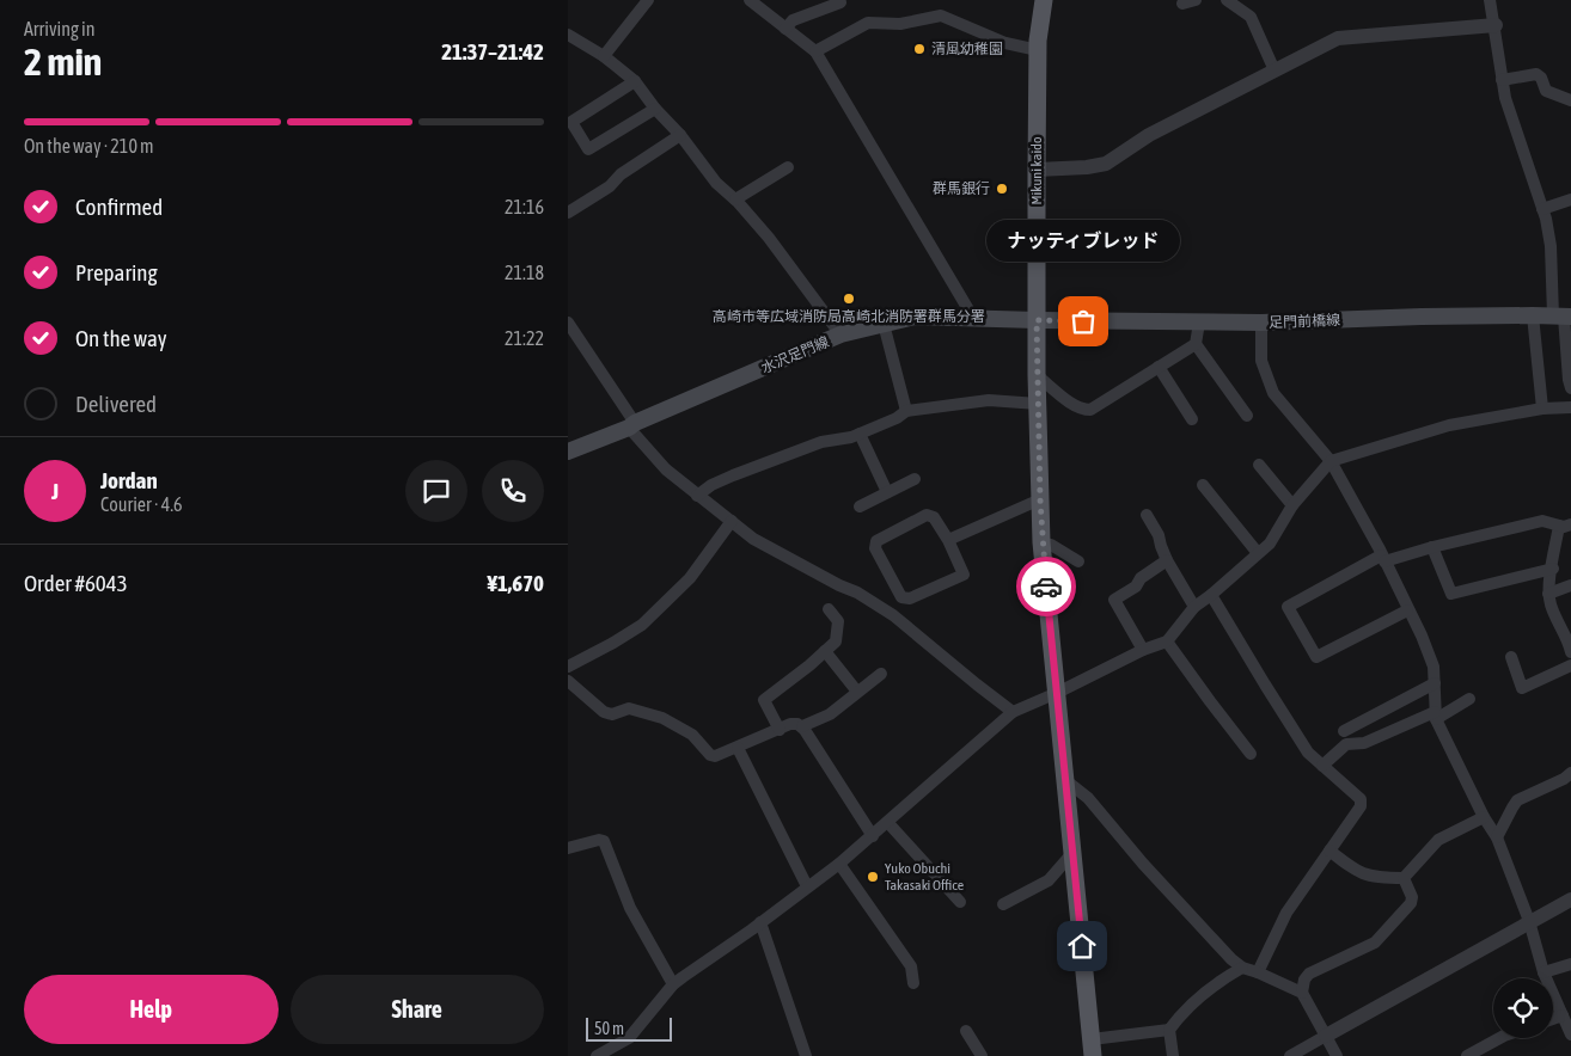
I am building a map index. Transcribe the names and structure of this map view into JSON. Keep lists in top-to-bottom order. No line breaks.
{"streets":{"main road":["Mikuni kaido","足門前橋線","水沢足門線"]},"crossings":[["Mikuni kaido","足門前橋線"],["Mikuni kaido","水沢足門線"],["足門前橋線","水沢足門線"]],"places":["清風幼稚園","群馬銀行","高崎市等広域消防局高崎北消防署群馬分署","ナッティブレッド","Yuko Obuchi Takasaki Office"],"scale_bar":"50 m","page":{"heading":["2 min","Arriving in","21:37–21:42"],"panel":["Jordan","Courier · 4.6","Order #6043","¥1,670"],"bar":"On the way · 210 m","list":[["Confirmed","21:16"],["Preparing","21:18"],["On the way","21:22"],"Delivered"],"bubble":"ナッティブレッド","round":"J","buttons":["Help","Share"],"scale":"50 m"}}
